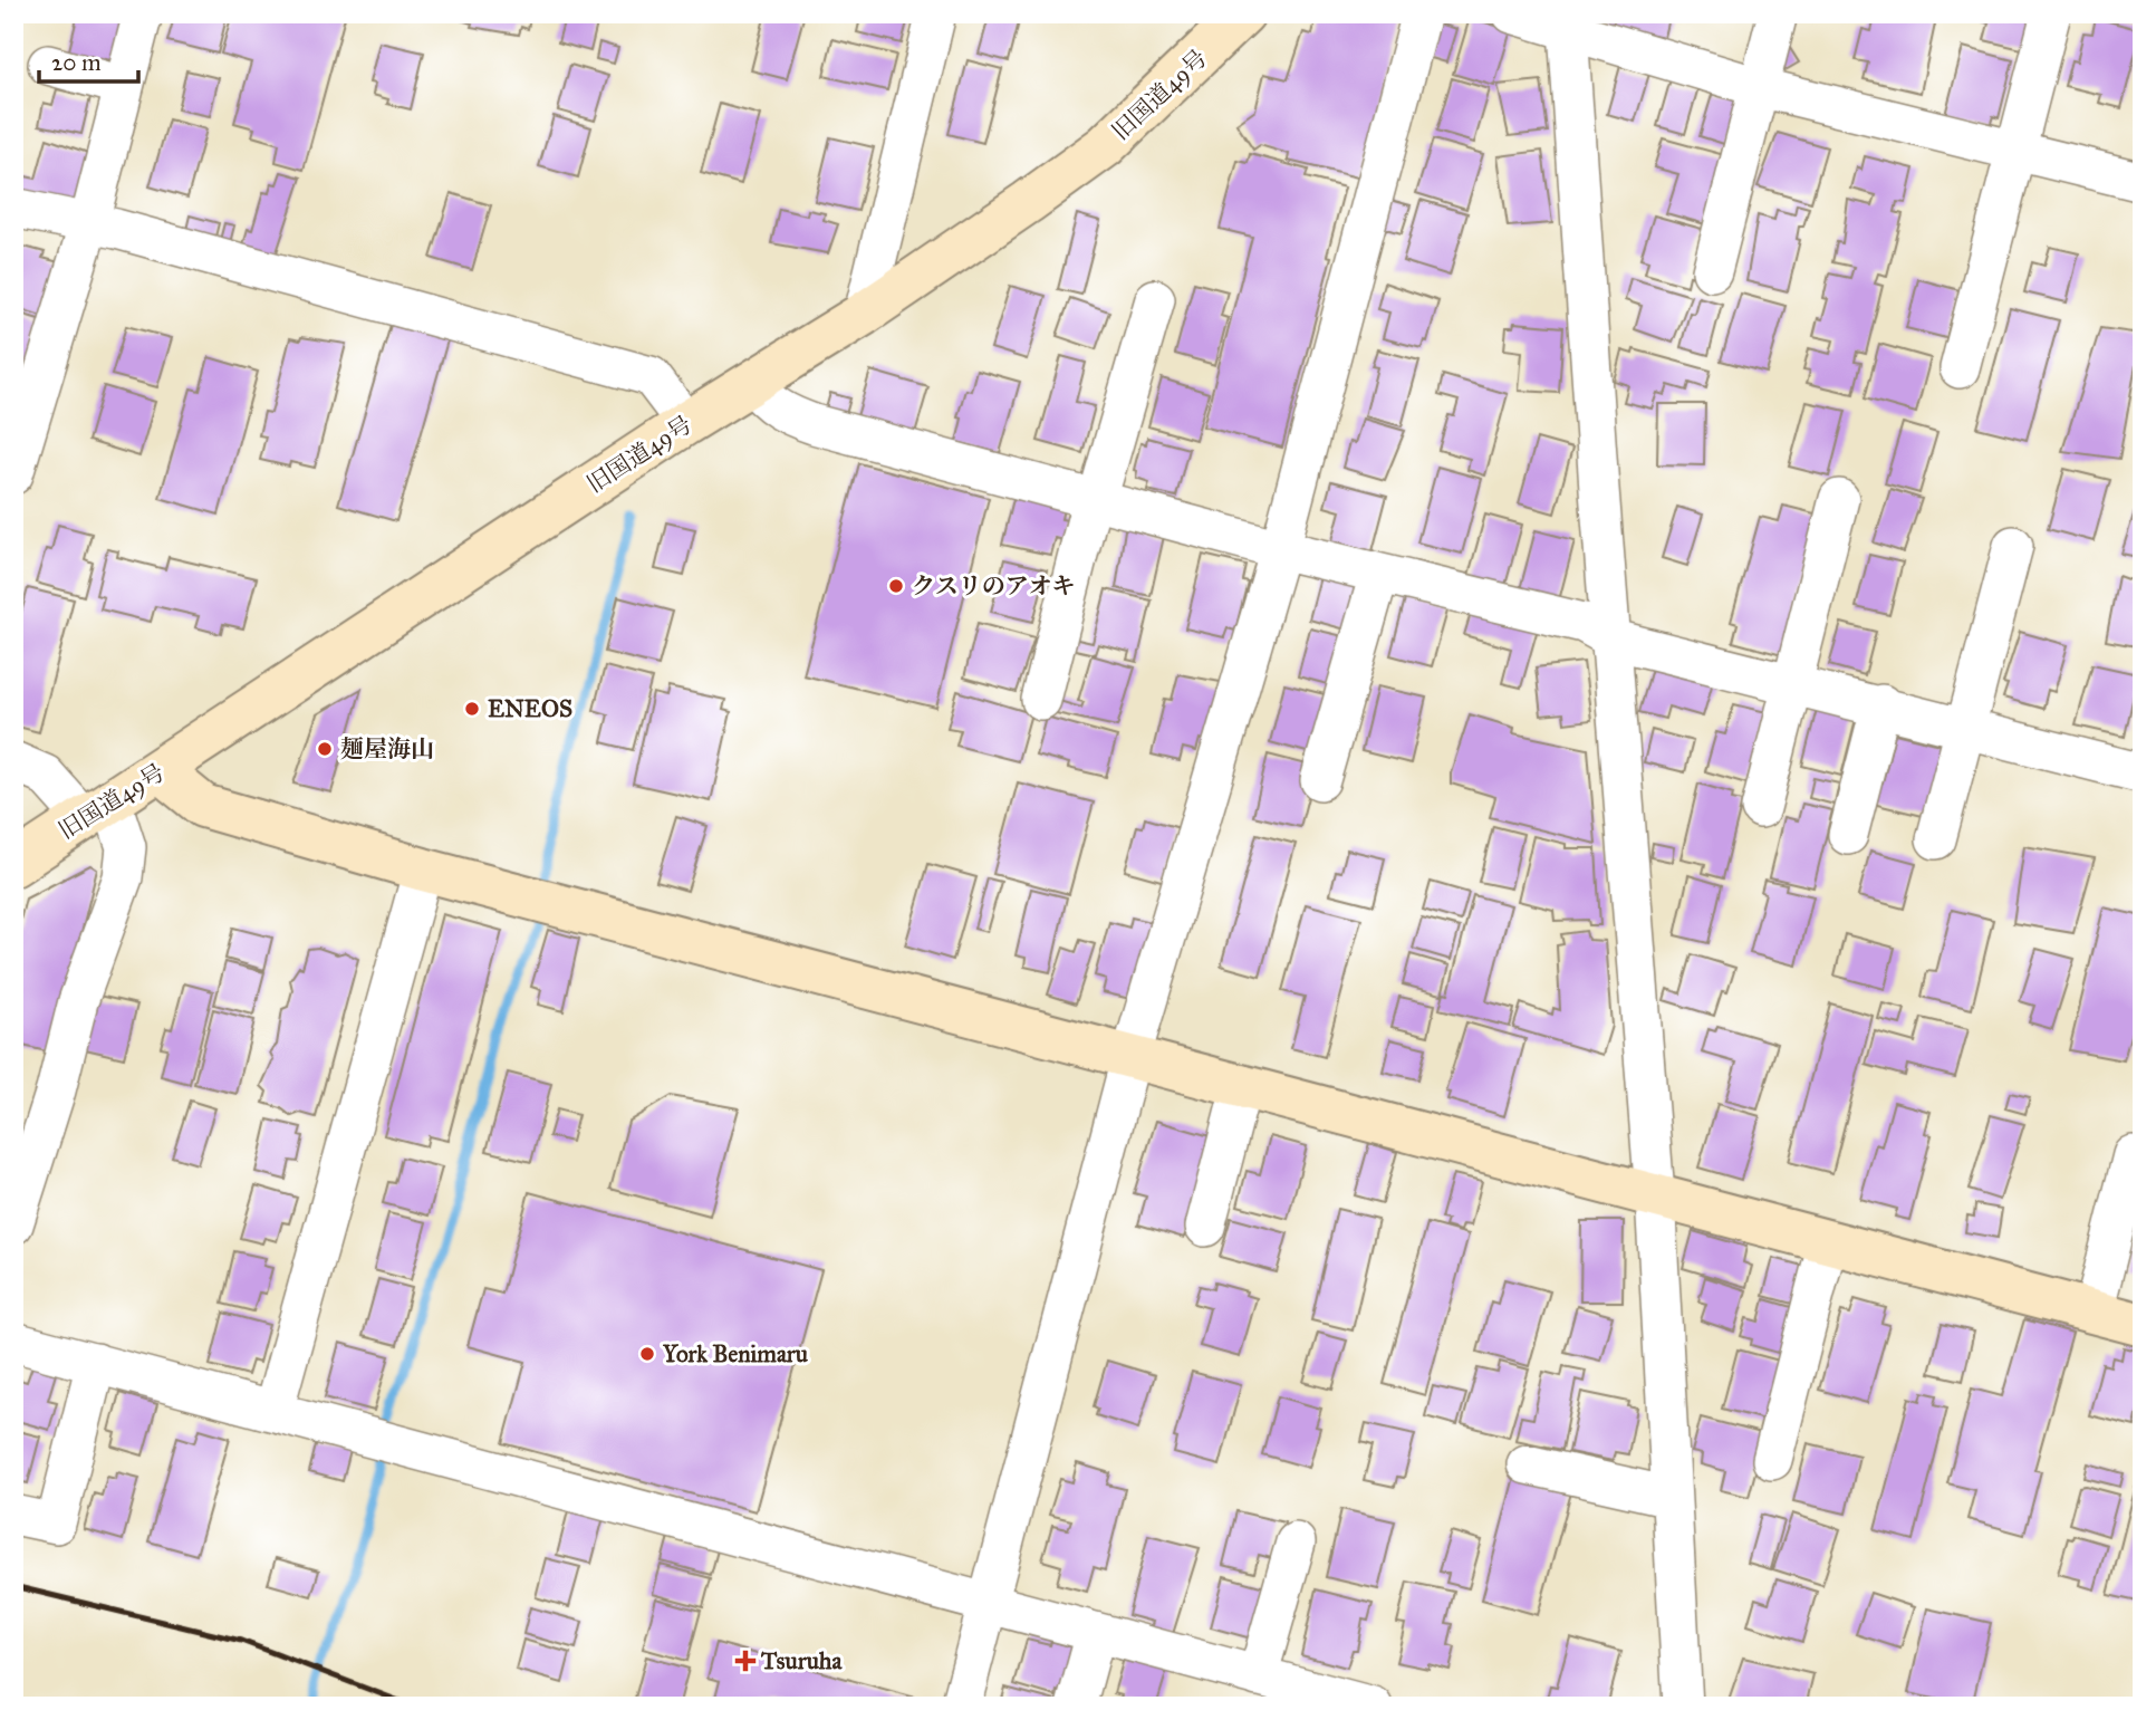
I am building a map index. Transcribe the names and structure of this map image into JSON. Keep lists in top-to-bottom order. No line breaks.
{"streets":{"street":["旧国道49号"]},"places":{"other":["クスリのアオキ","ENEOS","麺屋海山","York Benimaru"],"health":["Tsuruha"]},"scale_bar":"20 m"}
